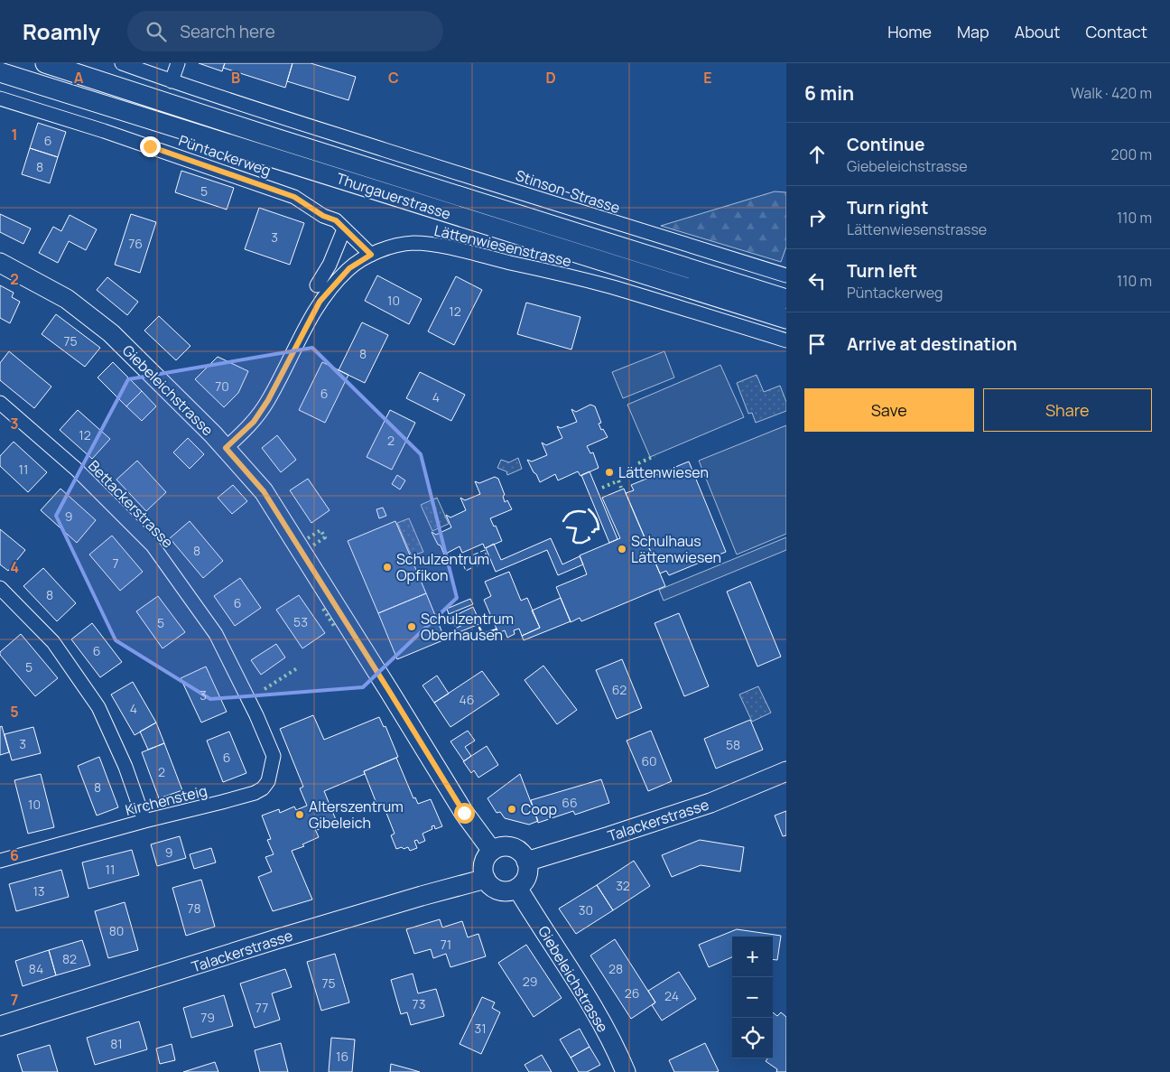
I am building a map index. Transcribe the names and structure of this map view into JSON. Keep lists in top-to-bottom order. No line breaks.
{"streets":{"street":["Püntackerweg","Stinson-Strasse","Thurgauerstrasse","Lättenwiesenstrasse","Giebeleichstrasse","Bettackerstrasse","Kirchensteig","Talackerstrasse"]},"crossings":[["Püntackerweg","Lättenwiesenstrasse"],["Lättenwiesenstrasse","Giebeleichstrasse"],["Giebeleichstrasse","Talackerstrasse"],["Bettackerstrasse","Kirchensteig"]],"places":["Lättenwiesen","Schulhaus Lättenwiesen","Schulzentrum Opfikon","Schulzentrum Oberhausen","Coop","Alterszentrum Gibeleich"],"house_numbers":["6","8","5","3","76","10","12","75","8","70","6","4","12","2","11","9","8","7","8","6","53","5","6","5","62","3","46","4","3","58","6","60","2","8","66","10","9","11","32","13","78","30","80","71","82","84","28","29","75","26","24","73","77","79","31","81","16"],"page":{"header":"Roamly","search":"Search here","nav":["Home","Map","About","Contact"],"heading":["6 min","Walk · 420 m"],"list":[["Continue","Giebeleichstrasse","200 m"],["Turn right","Lättenwiesenstrasse","110 m"],["Turn left","Püntackerweg","110 m"],"Arrive at destination"],"buttons":["Save","Share"],"map_buttons":["+","−"]},"grid":{"columns":["A","B","C","D","E"],"rows":["1","2","3","4","5","6","7"]}}
